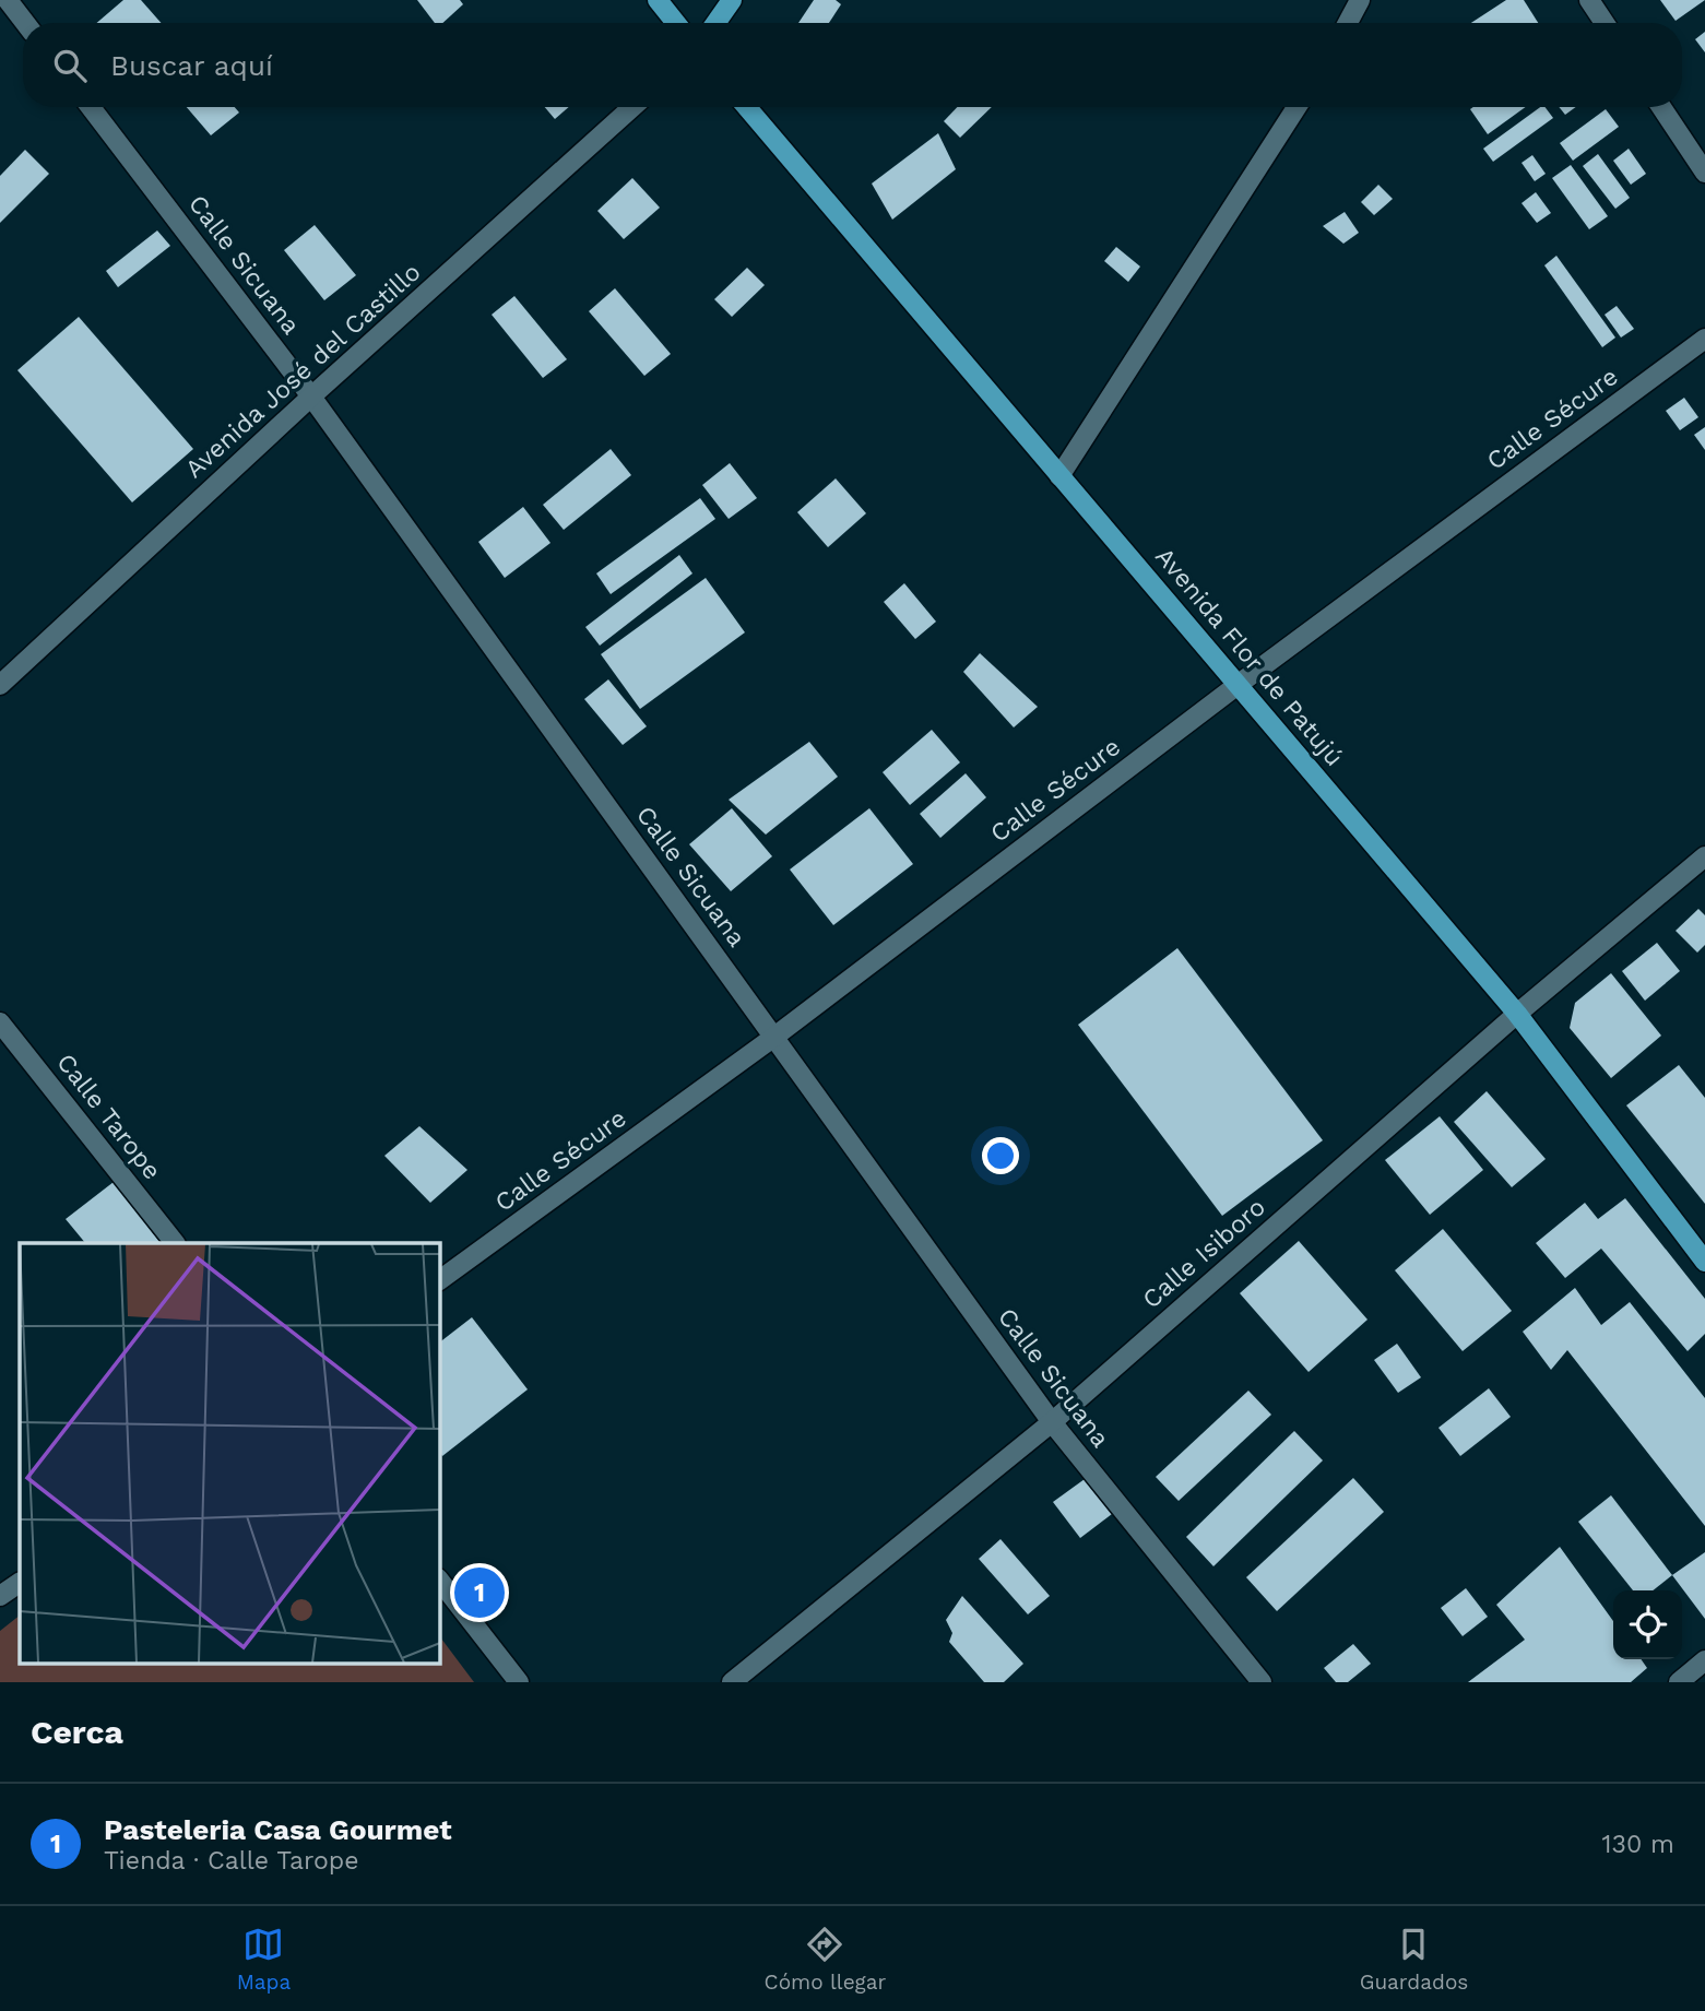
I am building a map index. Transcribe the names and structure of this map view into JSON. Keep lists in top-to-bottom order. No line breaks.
{"streets":{"main road":["Avenida Flor de Patujú"],"street":["Calle Sicuana","Avenida José del Castillo","Calle Sécure","Calle Tarope","Calle Isiboro"]},"crossings":[["Calle Sicuana","Avenida José del Castillo"],["Calle Sicuana","Calle Sécure"],["Calle Sicuana","Calle Isiboro"],["Calle Sécure","Avenida Flor de Patujú"],["Avenida Flor de Patujú","Calle Isiboro"]],"page":{"search":"Buscar aquí","pins":"1","heading":"Cerca","list":[{"mark":"1","name":"Pasteleria Casa Gourmet","note":"Tienda · Calle Tarope","value":"130 m"}],"nav":["Mapa","Cómo llegar","Guardados"]}}
